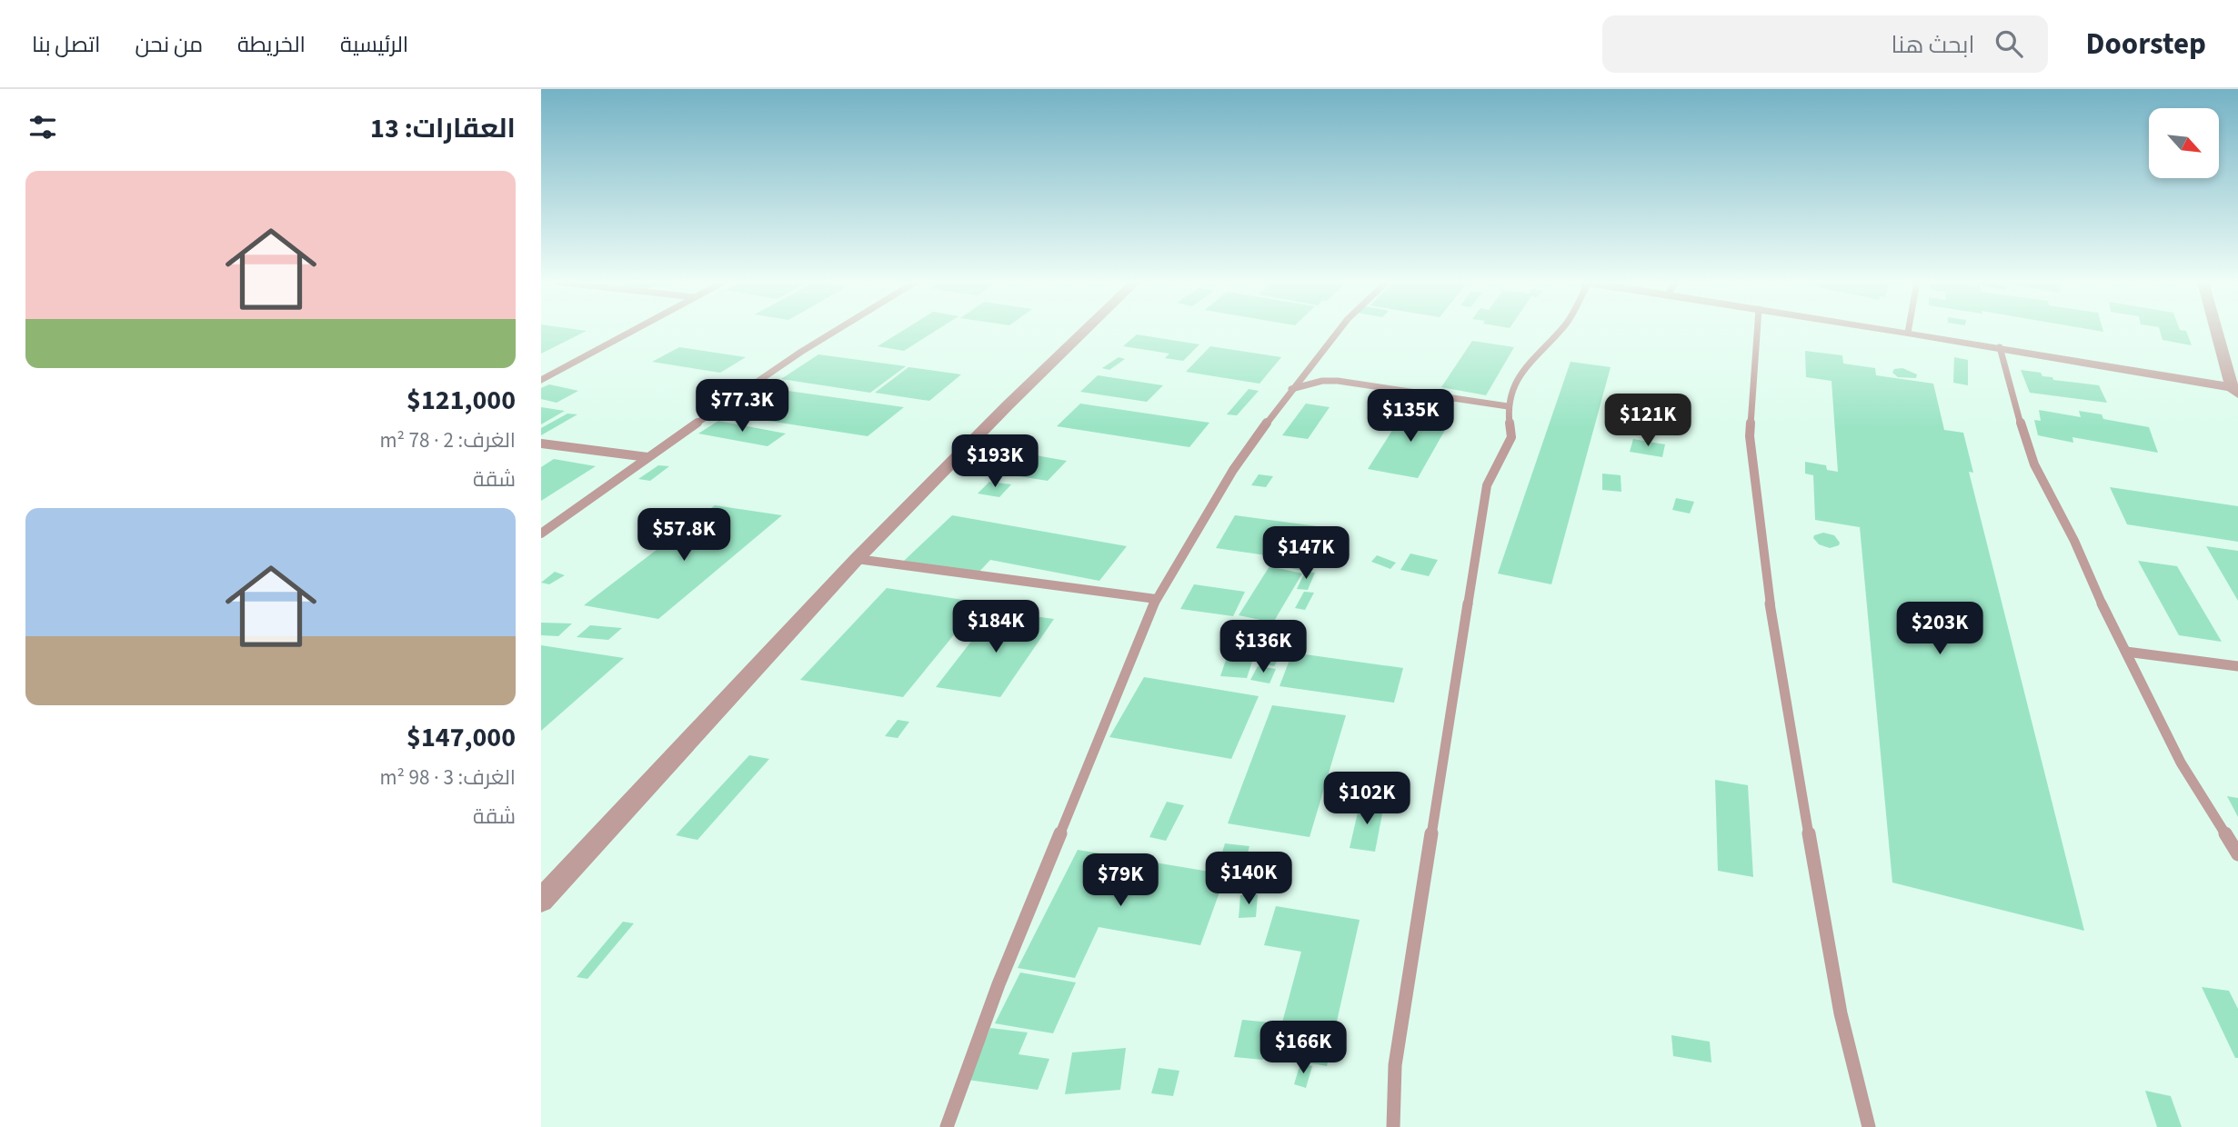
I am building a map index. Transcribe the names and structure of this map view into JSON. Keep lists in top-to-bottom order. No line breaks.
{"north":"bottom right","page":{"header":"Doorstep","search":"ابحث هنا","nav":["الرئيسية","الخريطة","من نحن","اتصل بنا"],"heading":"العقارات: 13","list":[{"name":"$121,000","note":"الغرف: 2 · 78 m² · شقة"},{"name":"$147,000","note":"الغرف: 3 · 98 m² · شقة"}],"price":["$77.3K","$135K","$121K","$193K","$57.8K","$147K","$184K","$203K","$136K","$102K","$140K","$79K","$166K"]}}
